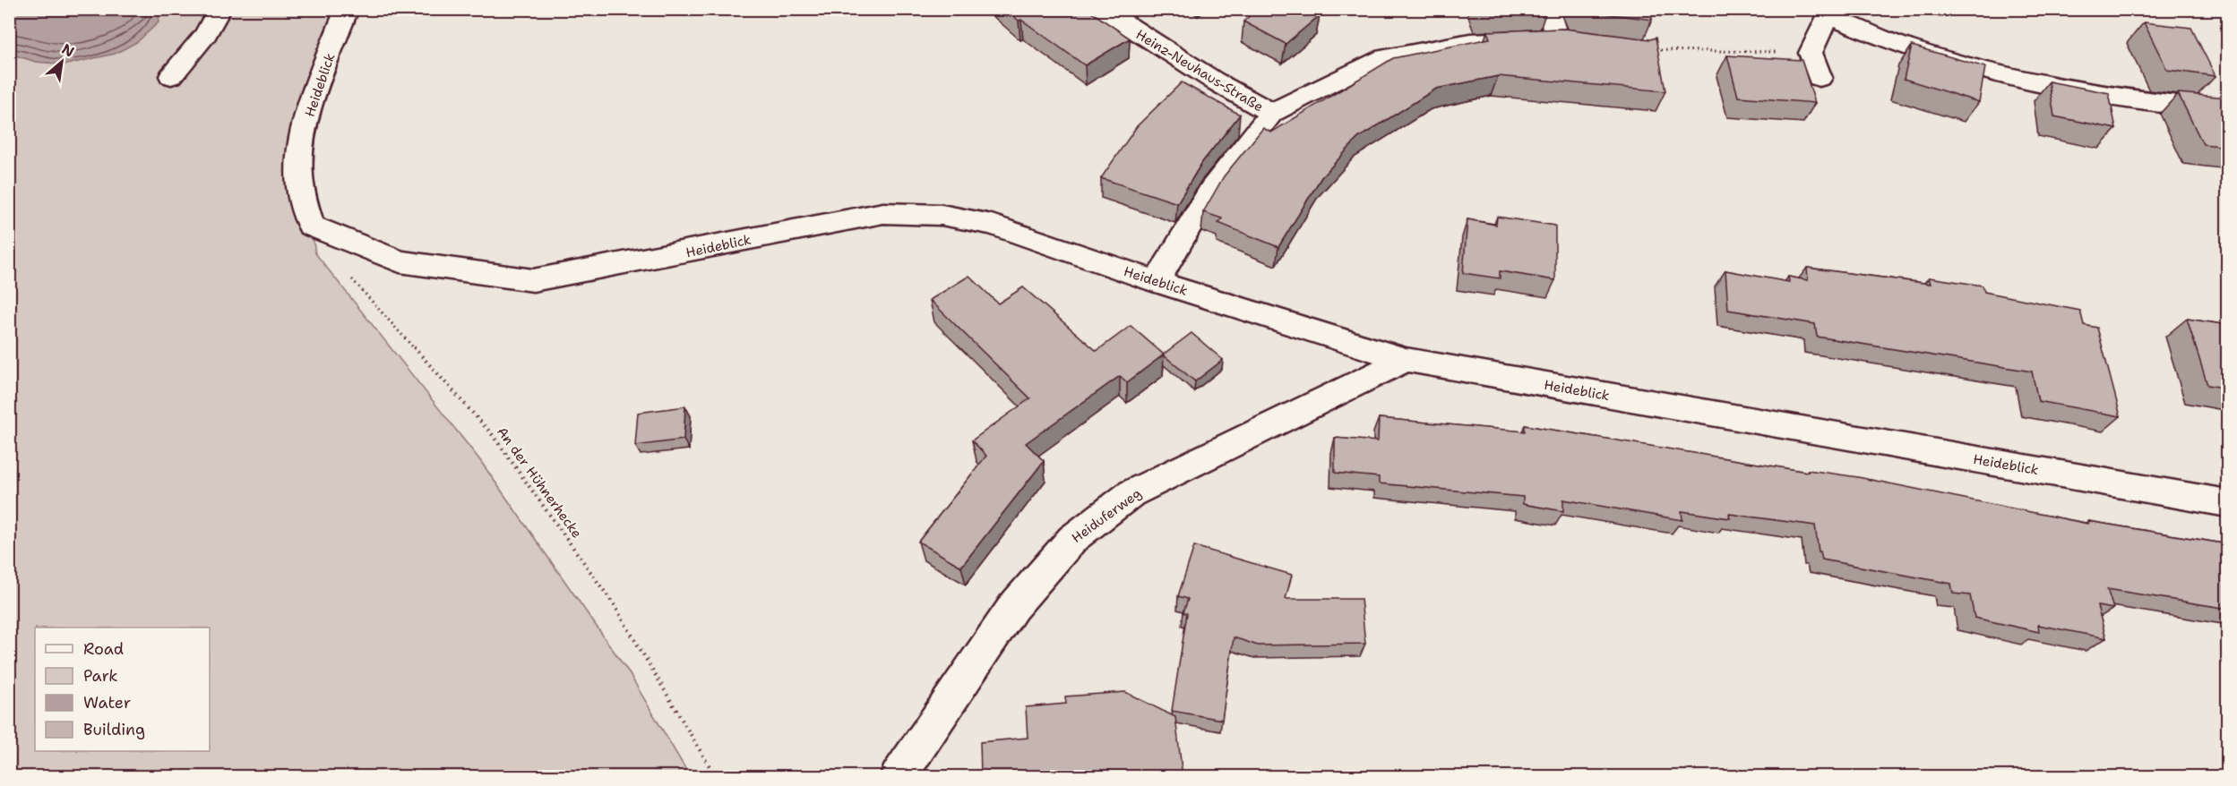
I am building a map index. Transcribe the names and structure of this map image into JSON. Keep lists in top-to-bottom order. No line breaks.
{"streets":{"street":["Heinz-Neuhaus-Straße","Heideblick","Heiduferweg"],"path":["An der Hühnerhecke"]},"crossings":[["Heideblick","Heiduferweg"]],"legend":["Road","Park","Water","Building"],"north":"top right"}
